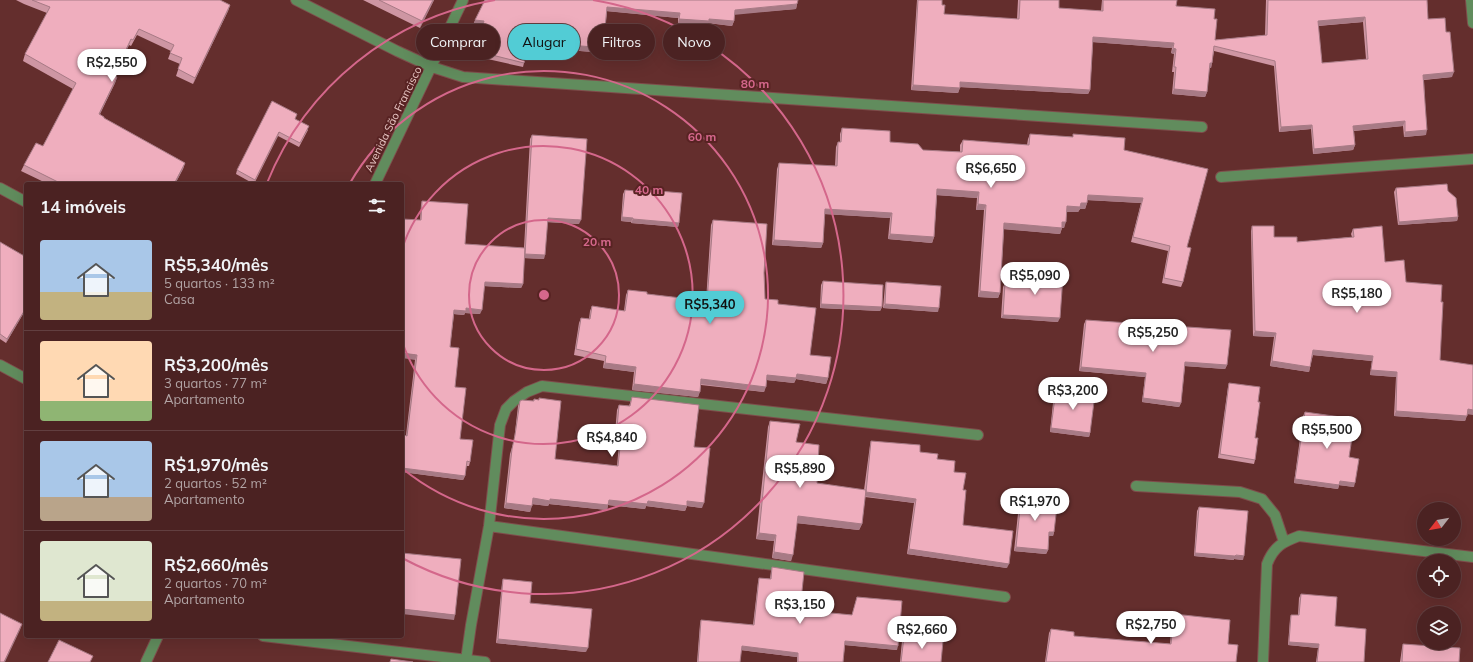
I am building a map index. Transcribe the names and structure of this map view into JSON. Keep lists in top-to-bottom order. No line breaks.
{"streets":{"street":["Avenida São Francisco"]},"north":"bottom left","page":{"chip":["Comprar","Alugar","Filtros","Novo"],"price":["R$2,550","R$6,650","R$5,090","R$5,180","R$5,340","R$5,250","R$3,200","R$5,500","R$4,840","R$5,890","R$1,970","R$3,150","R$2,750","R$2,660"],"heading":"14 imóveis","list":[{"name":"R$5,340/mês","note":"5 quartos · 133 m² · Casa"},{"name":"R$3,200/mês","note":"3 quartos · 77 m² · Apartamento"},{"name":"R$1,970/mês","note":"2 quartos · 52 m² · Apartamento"},{"name":"R$2,660/mês","note":"2 quartos · 70 m² · Apartamento"}]},"rings":["80 m","60 m","40 m","20 m"]}
